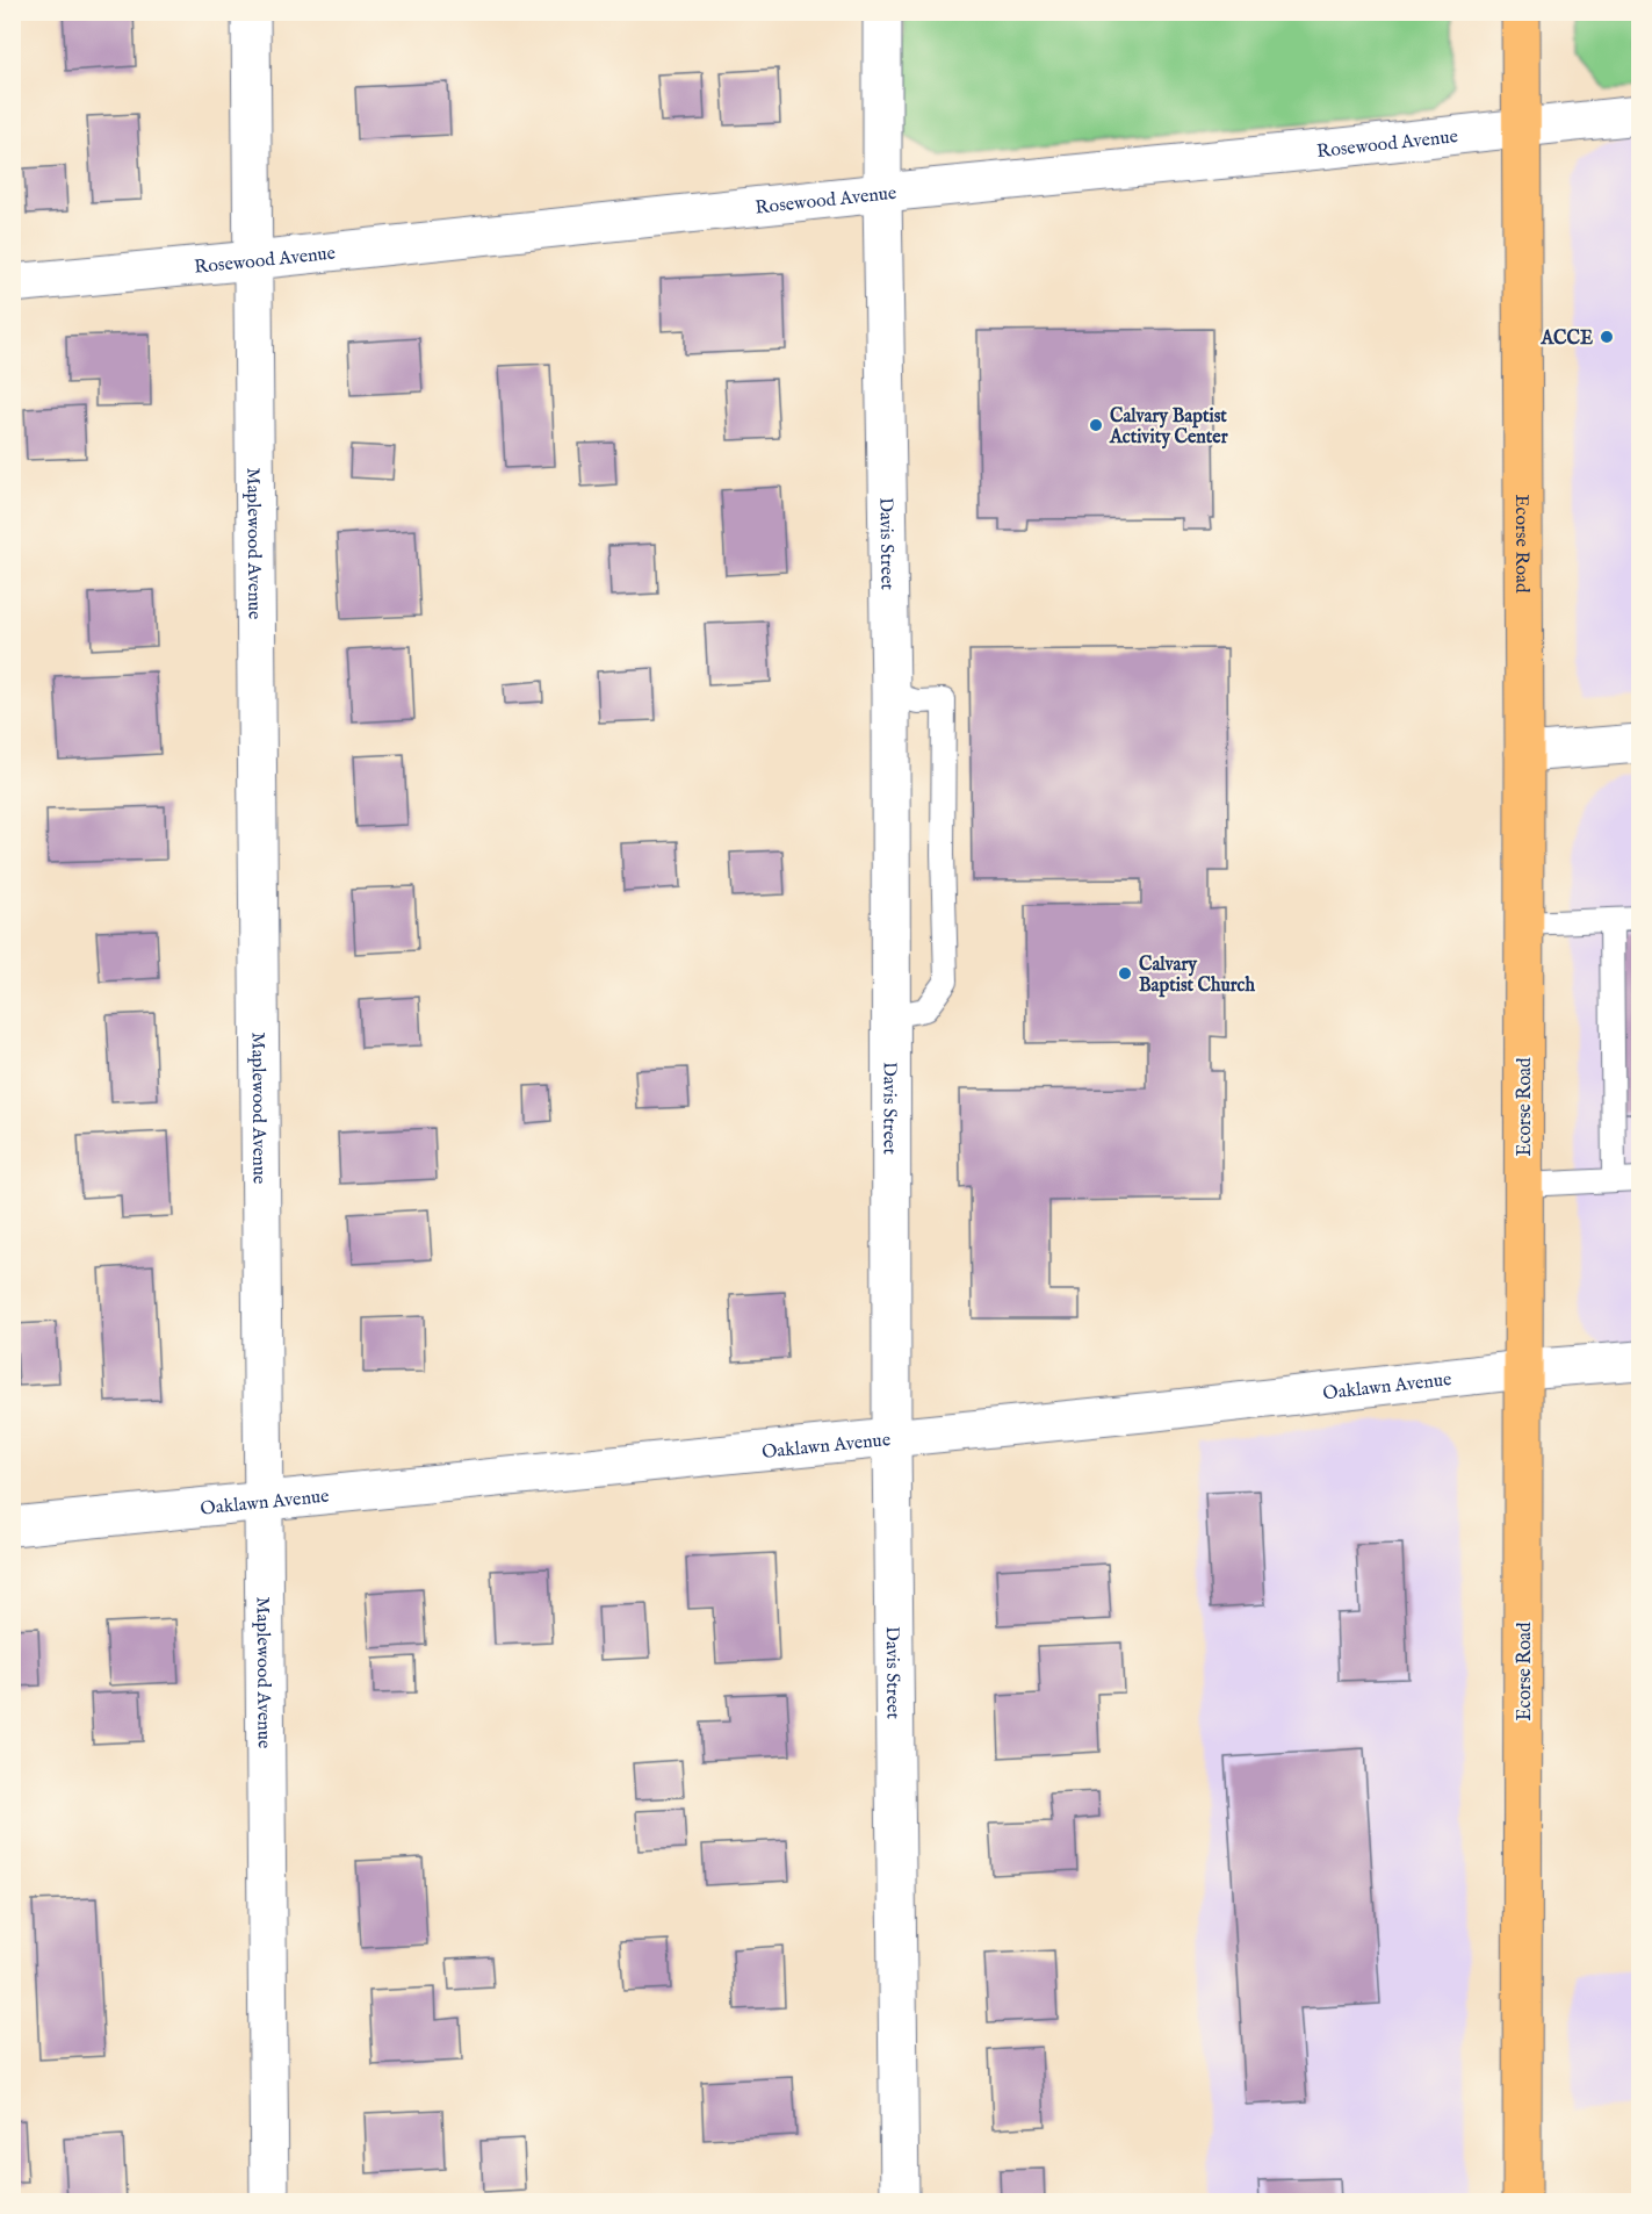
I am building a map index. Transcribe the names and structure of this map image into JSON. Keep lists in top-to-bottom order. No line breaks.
{"streets":{"main road":["Ecorse Road"],"street":["Rosewood Avenue","Maplewood Avenue","Davis Street","Oaklawn Avenue"]},"crossings":[["Rosewood Avenue","Maplewood Avenue"],["Rosewood Avenue","Davis Street"],["Rosewood Avenue","Ecorse Road"],["Maplewood Avenue","Oaklawn Avenue"],["Davis Street","Oaklawn Avenue"],["Ecorse Road","Oaklawn Avenue"]],"places":["ACCE","Calvary Baptist Activity Center","Calvary Baptist Church"]}
